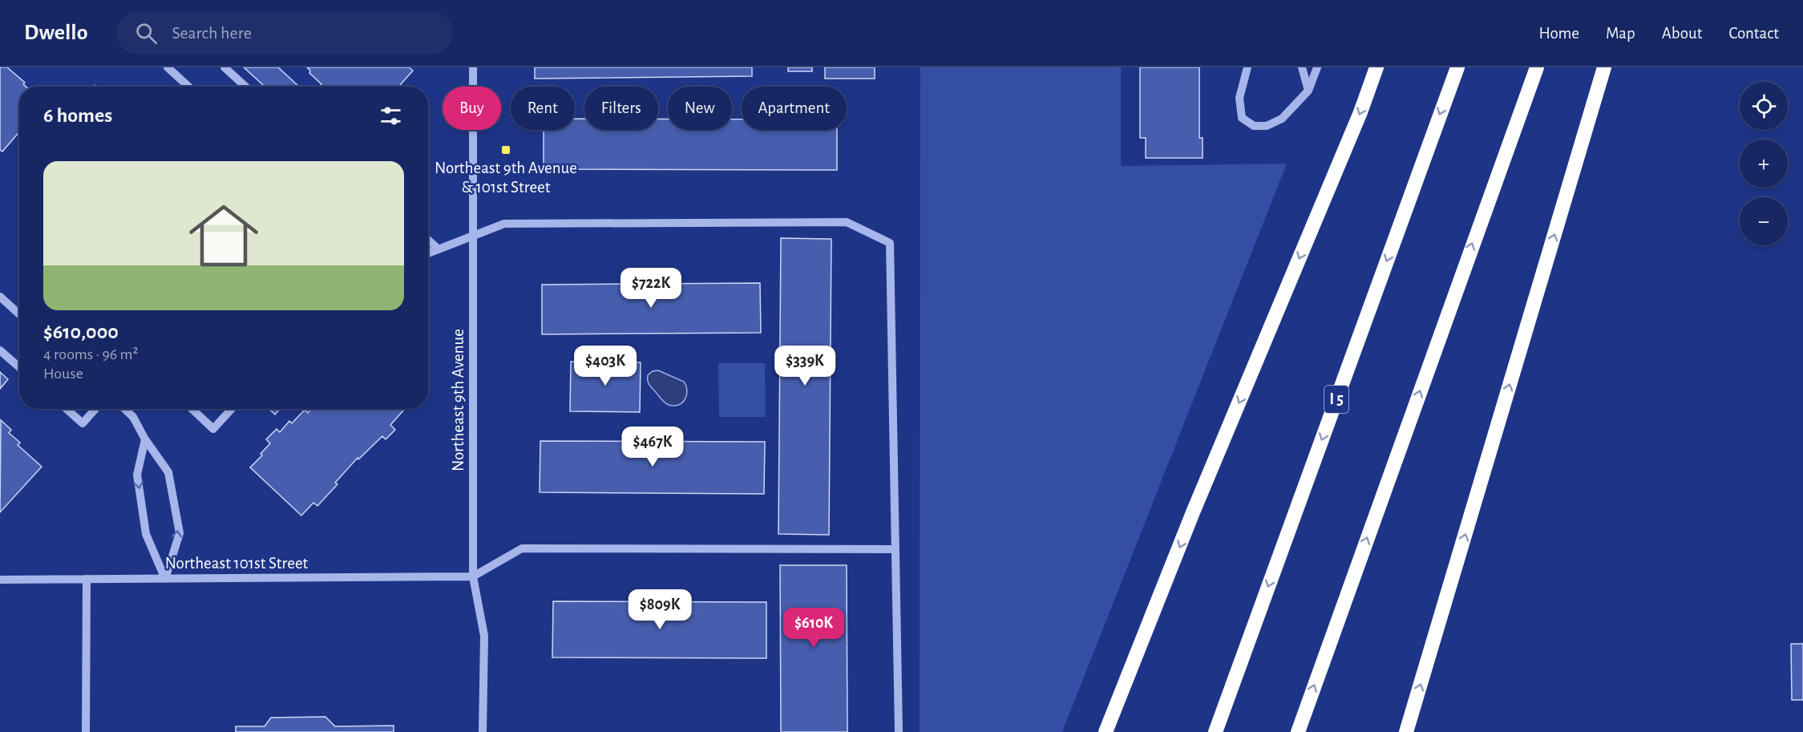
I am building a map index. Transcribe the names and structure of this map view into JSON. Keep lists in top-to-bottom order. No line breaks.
{"streets":{"highway":["I 5"],"street":["Northeast 9th Avenue","Northeast 101st Street"]},"crossings":[["Northeast 9th Avenue","Northeast 101st Street"]],"places":{"transit":["Northeast 9th Avenue & 101st Street"]},"page":{"header":"Dwello","search":"Search here","nav":["Home","Map","About","Contact"],"map_buttons":["+","−"],"chip":["Buy","Rent","Filters","New","Apartment"],"heading":"6 homes","list":[{"name":"$610,000","note":"4 rooms · 96 m² · House"}],"price":["$722K","$403K","$339K","$467K","$809K","$610K"]}}
